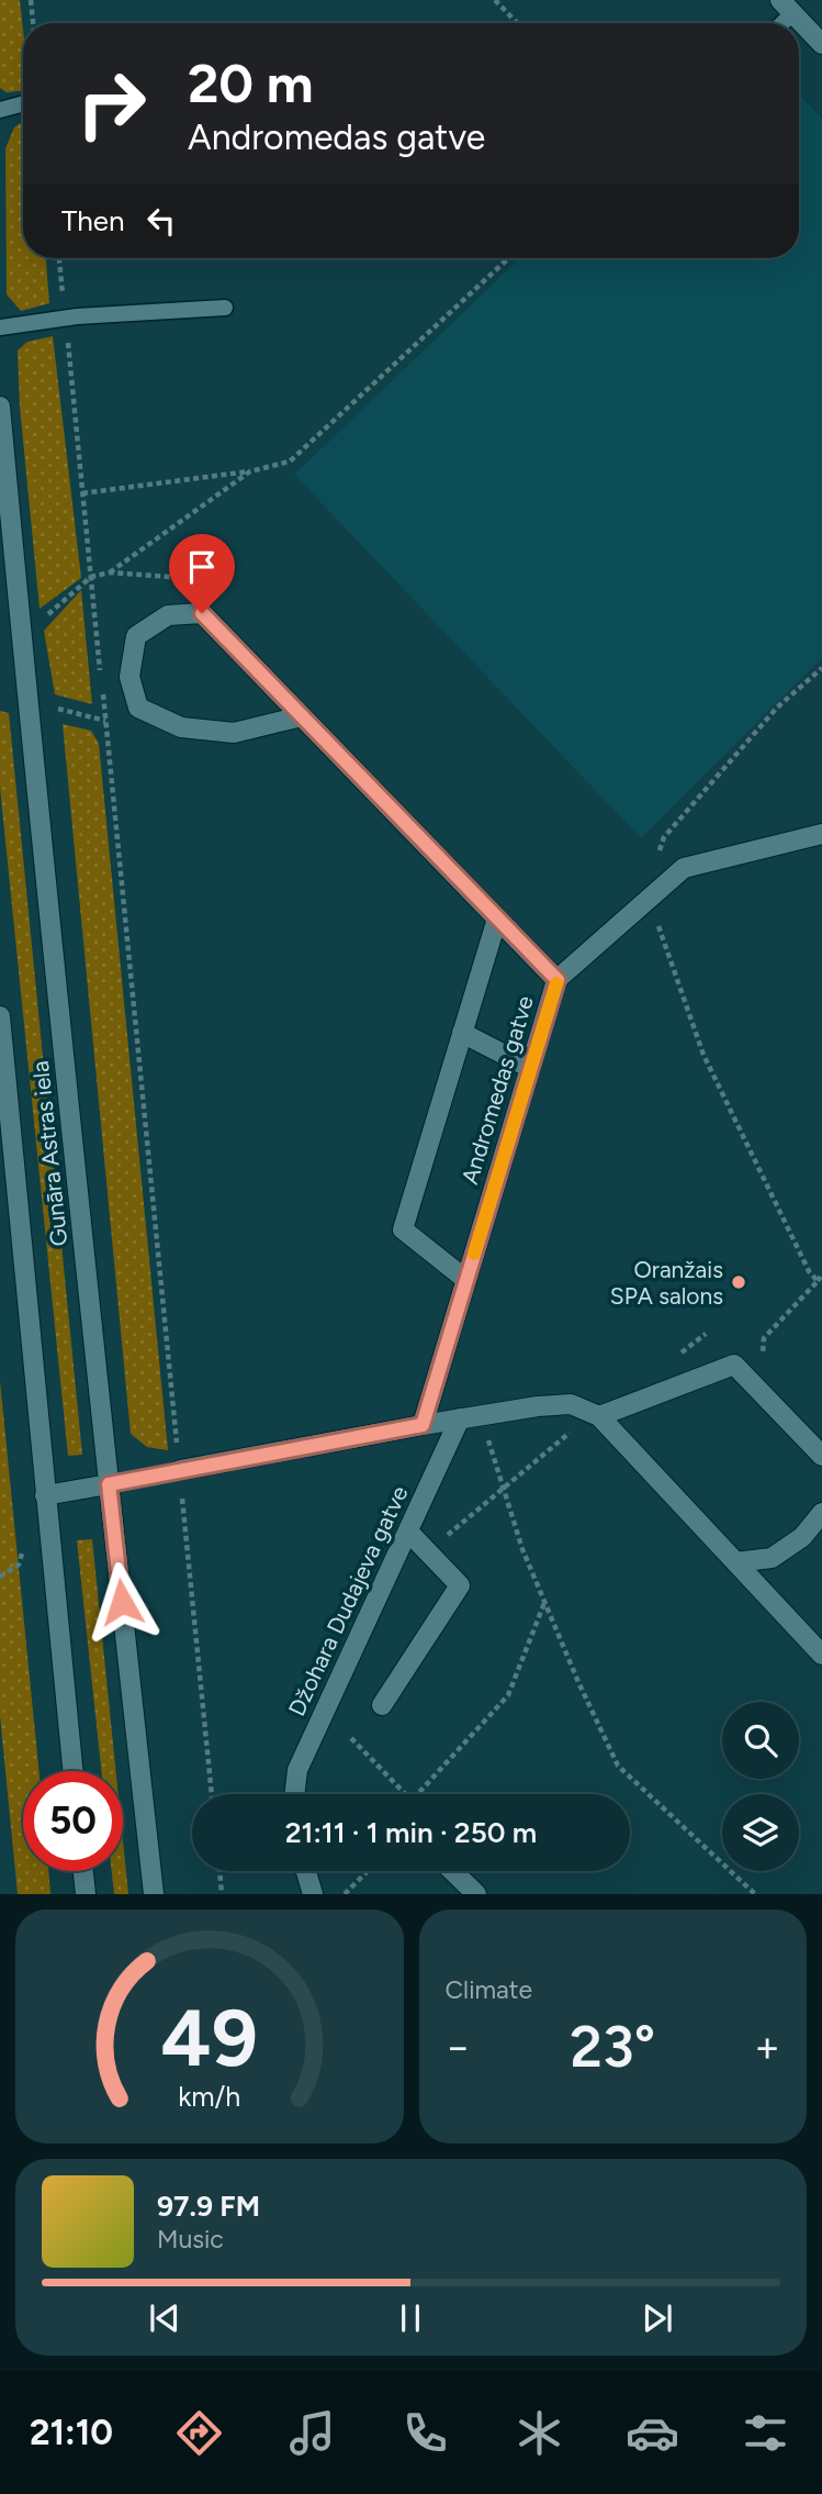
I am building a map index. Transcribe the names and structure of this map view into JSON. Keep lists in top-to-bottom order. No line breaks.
{"streets":{"street":["Andromedas gatve","Gunāra Astras iela","Džohara Dudajeva gatve"]},"places":["Oranžais SPA salons"],"page":{"turn":["20 m","Andromedas gatve"],"then":"Then","limit":"50","trip":"21:11 · 1 min · 250 m","tile":"Climate","heat":["−","23°","+"],"song":["97.9 FM","Music"],"tabs":"21:10","gauge":["49","km/h"]}}
